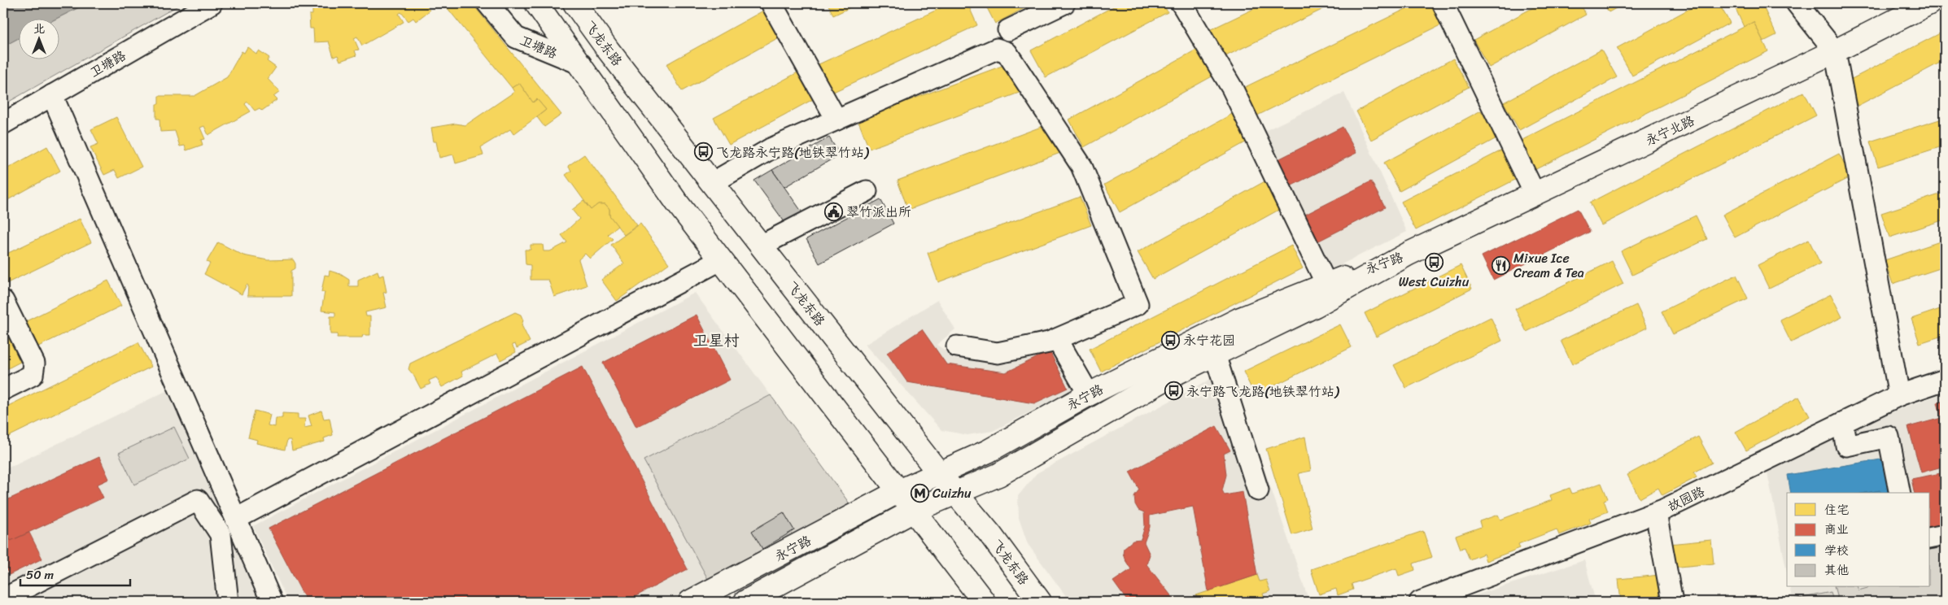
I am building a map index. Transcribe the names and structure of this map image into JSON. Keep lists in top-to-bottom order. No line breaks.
{"streets":{"main road":["飞龙东路","永宁北路","永宁路"],"street":["卫塘路","故园路"]},"crossings":[["飞龙东路","永宁路"],["永宁北路","永宁路"]],"districts":["卫星村"],"places":{"bus stop":["飞龙路永宁路(地铁翠竹站)","West Cuizhu","永宁花园","永宁路飞龙路(地铁翠竹站)"],"public building":["翠竹派出所"],"restaurant":["Mixue Ice Cream & Tea"],"metro station":["Cuizhu"]},"legend":["住宅","商业","学校","其他"],"scale_bar":"50 m","north":"top"}
